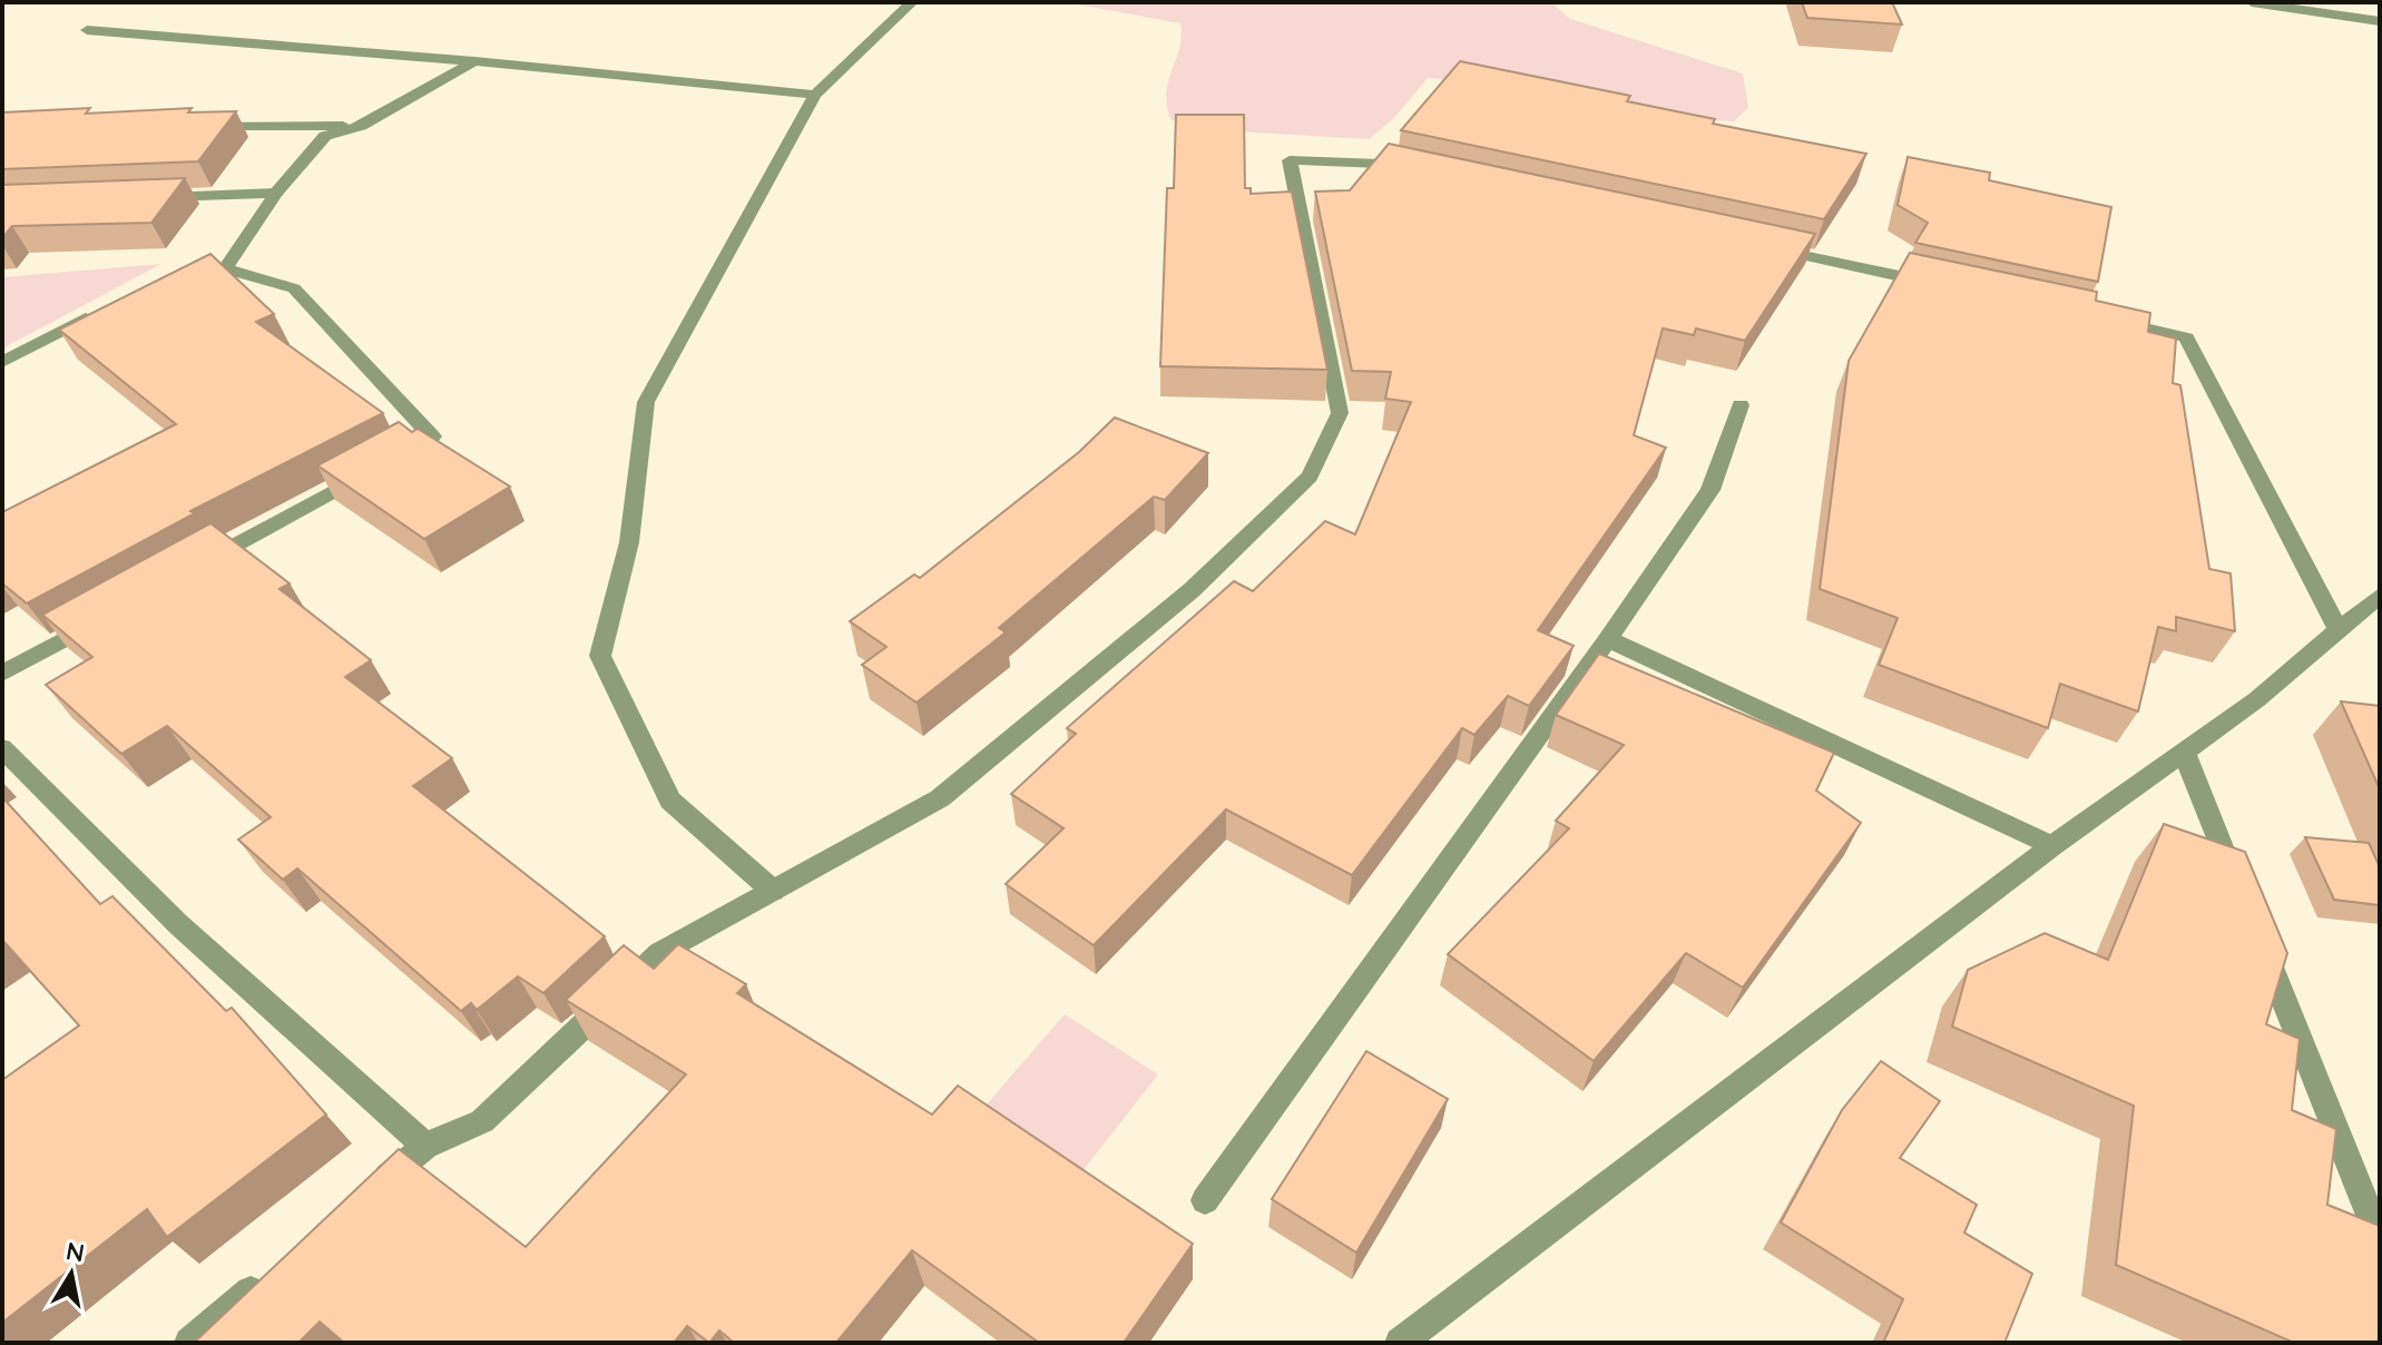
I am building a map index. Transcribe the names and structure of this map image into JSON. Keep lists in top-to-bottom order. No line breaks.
{"north":"top"}
